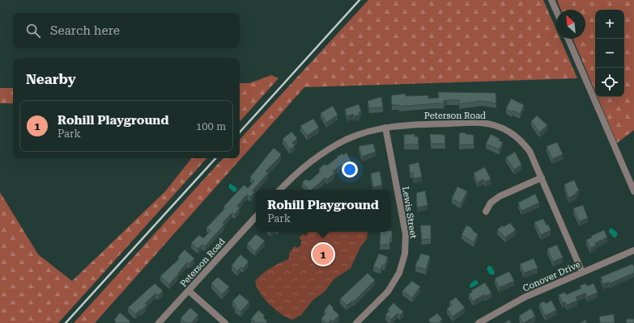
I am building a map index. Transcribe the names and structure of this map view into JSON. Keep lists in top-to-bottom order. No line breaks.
{"streets":{"street":["Peterson Road","Lewis Street","Conover Drive"]},"crossings":[["Peterson Road","Lewis Street"],["Peterson Road","Conover Drive"]],"north":"top left","page":{"map_buttons":["+","−"],"search":"Search here","heading":"Nearby","list":[{"mark":"1","name":"Rohill Playground","note":"Park","value":"100 m"}],"popup":["Rohill Playground","Park"],"pins":"1"}}
